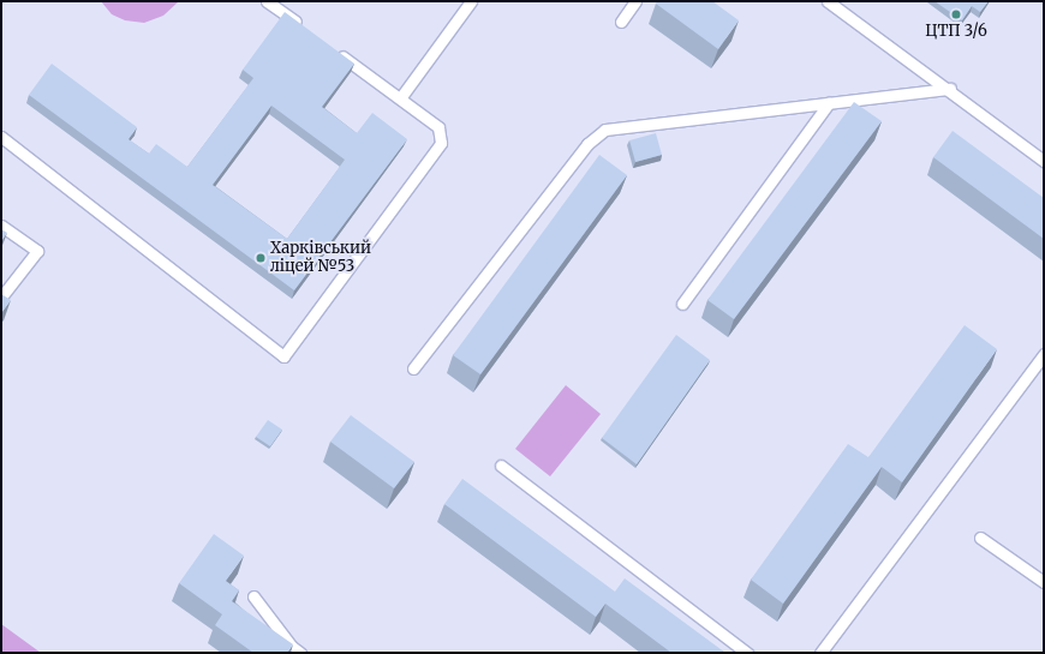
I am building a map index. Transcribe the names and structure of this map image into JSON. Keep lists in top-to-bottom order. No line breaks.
{"places":["ЦТП 3/6","Харківський ліцей №53"]}
